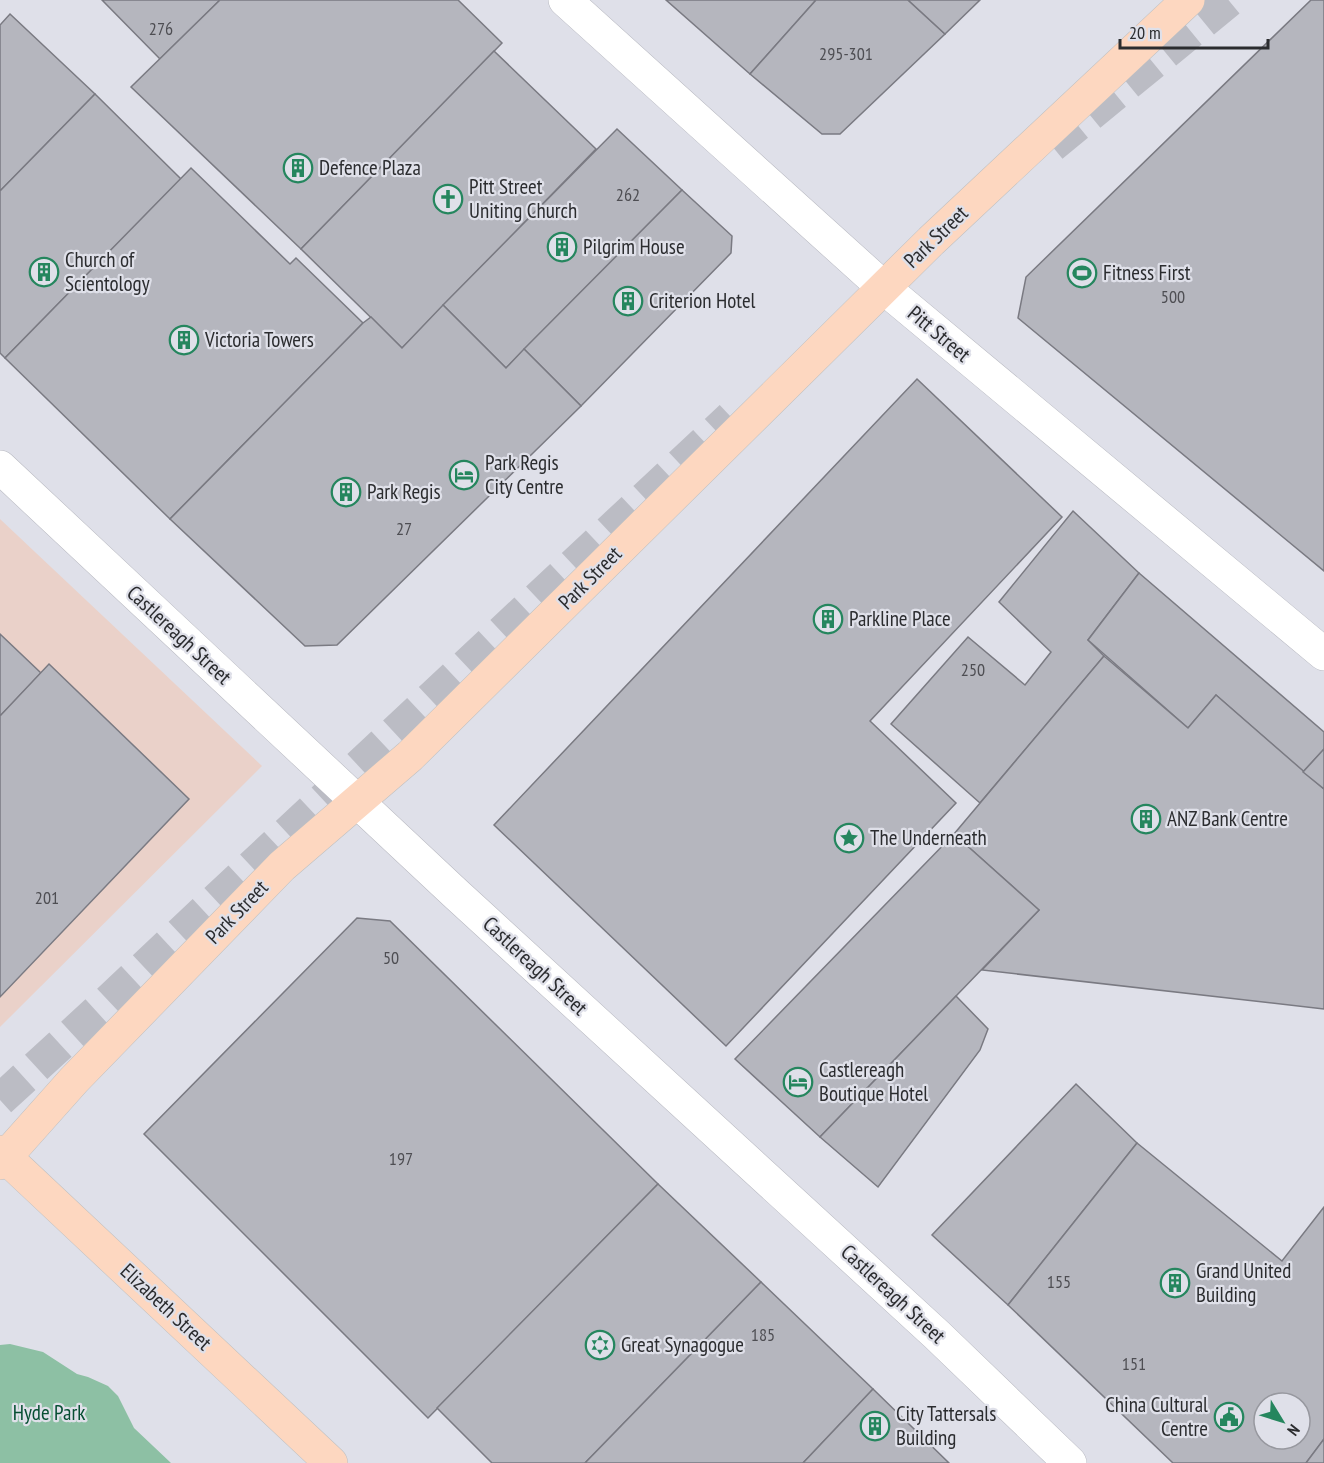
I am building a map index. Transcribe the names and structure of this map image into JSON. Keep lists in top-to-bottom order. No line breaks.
{"streets":{"main road":["Park Street","Elizabeth Street"],"street":["Pitt Street","Castlereagh Street"]},"crossings":[["Park Street","Pitt Street"],["Park Street","Castlereagh Street"],["Park Street","Elizabeth Street"]],"parks":["Hyde Park"],"places":{"building":["Defence Plaza","Pilgrim House","Church of Scientology","Criterion Hotel","Victoria Towers","Park Regis","Parkline Place","ANZ Bank Centre","Grand United Building","City Tattersals Building"],"church":["Pitt Street Uniting Church"],"sports":["Fitness First"],"hotel":["Park Regis City Centre","Castlereagh Boutique Hotel"],"place":["The Underneath"],"synagogue":["Great Synagogue"],"public building":["China Cultural Centre"]},"house_numbers":["276","295-301","262","500","27","250","201","50","197","155","185","151"],"scale_bar":"20 m","north":"bottom right"}
